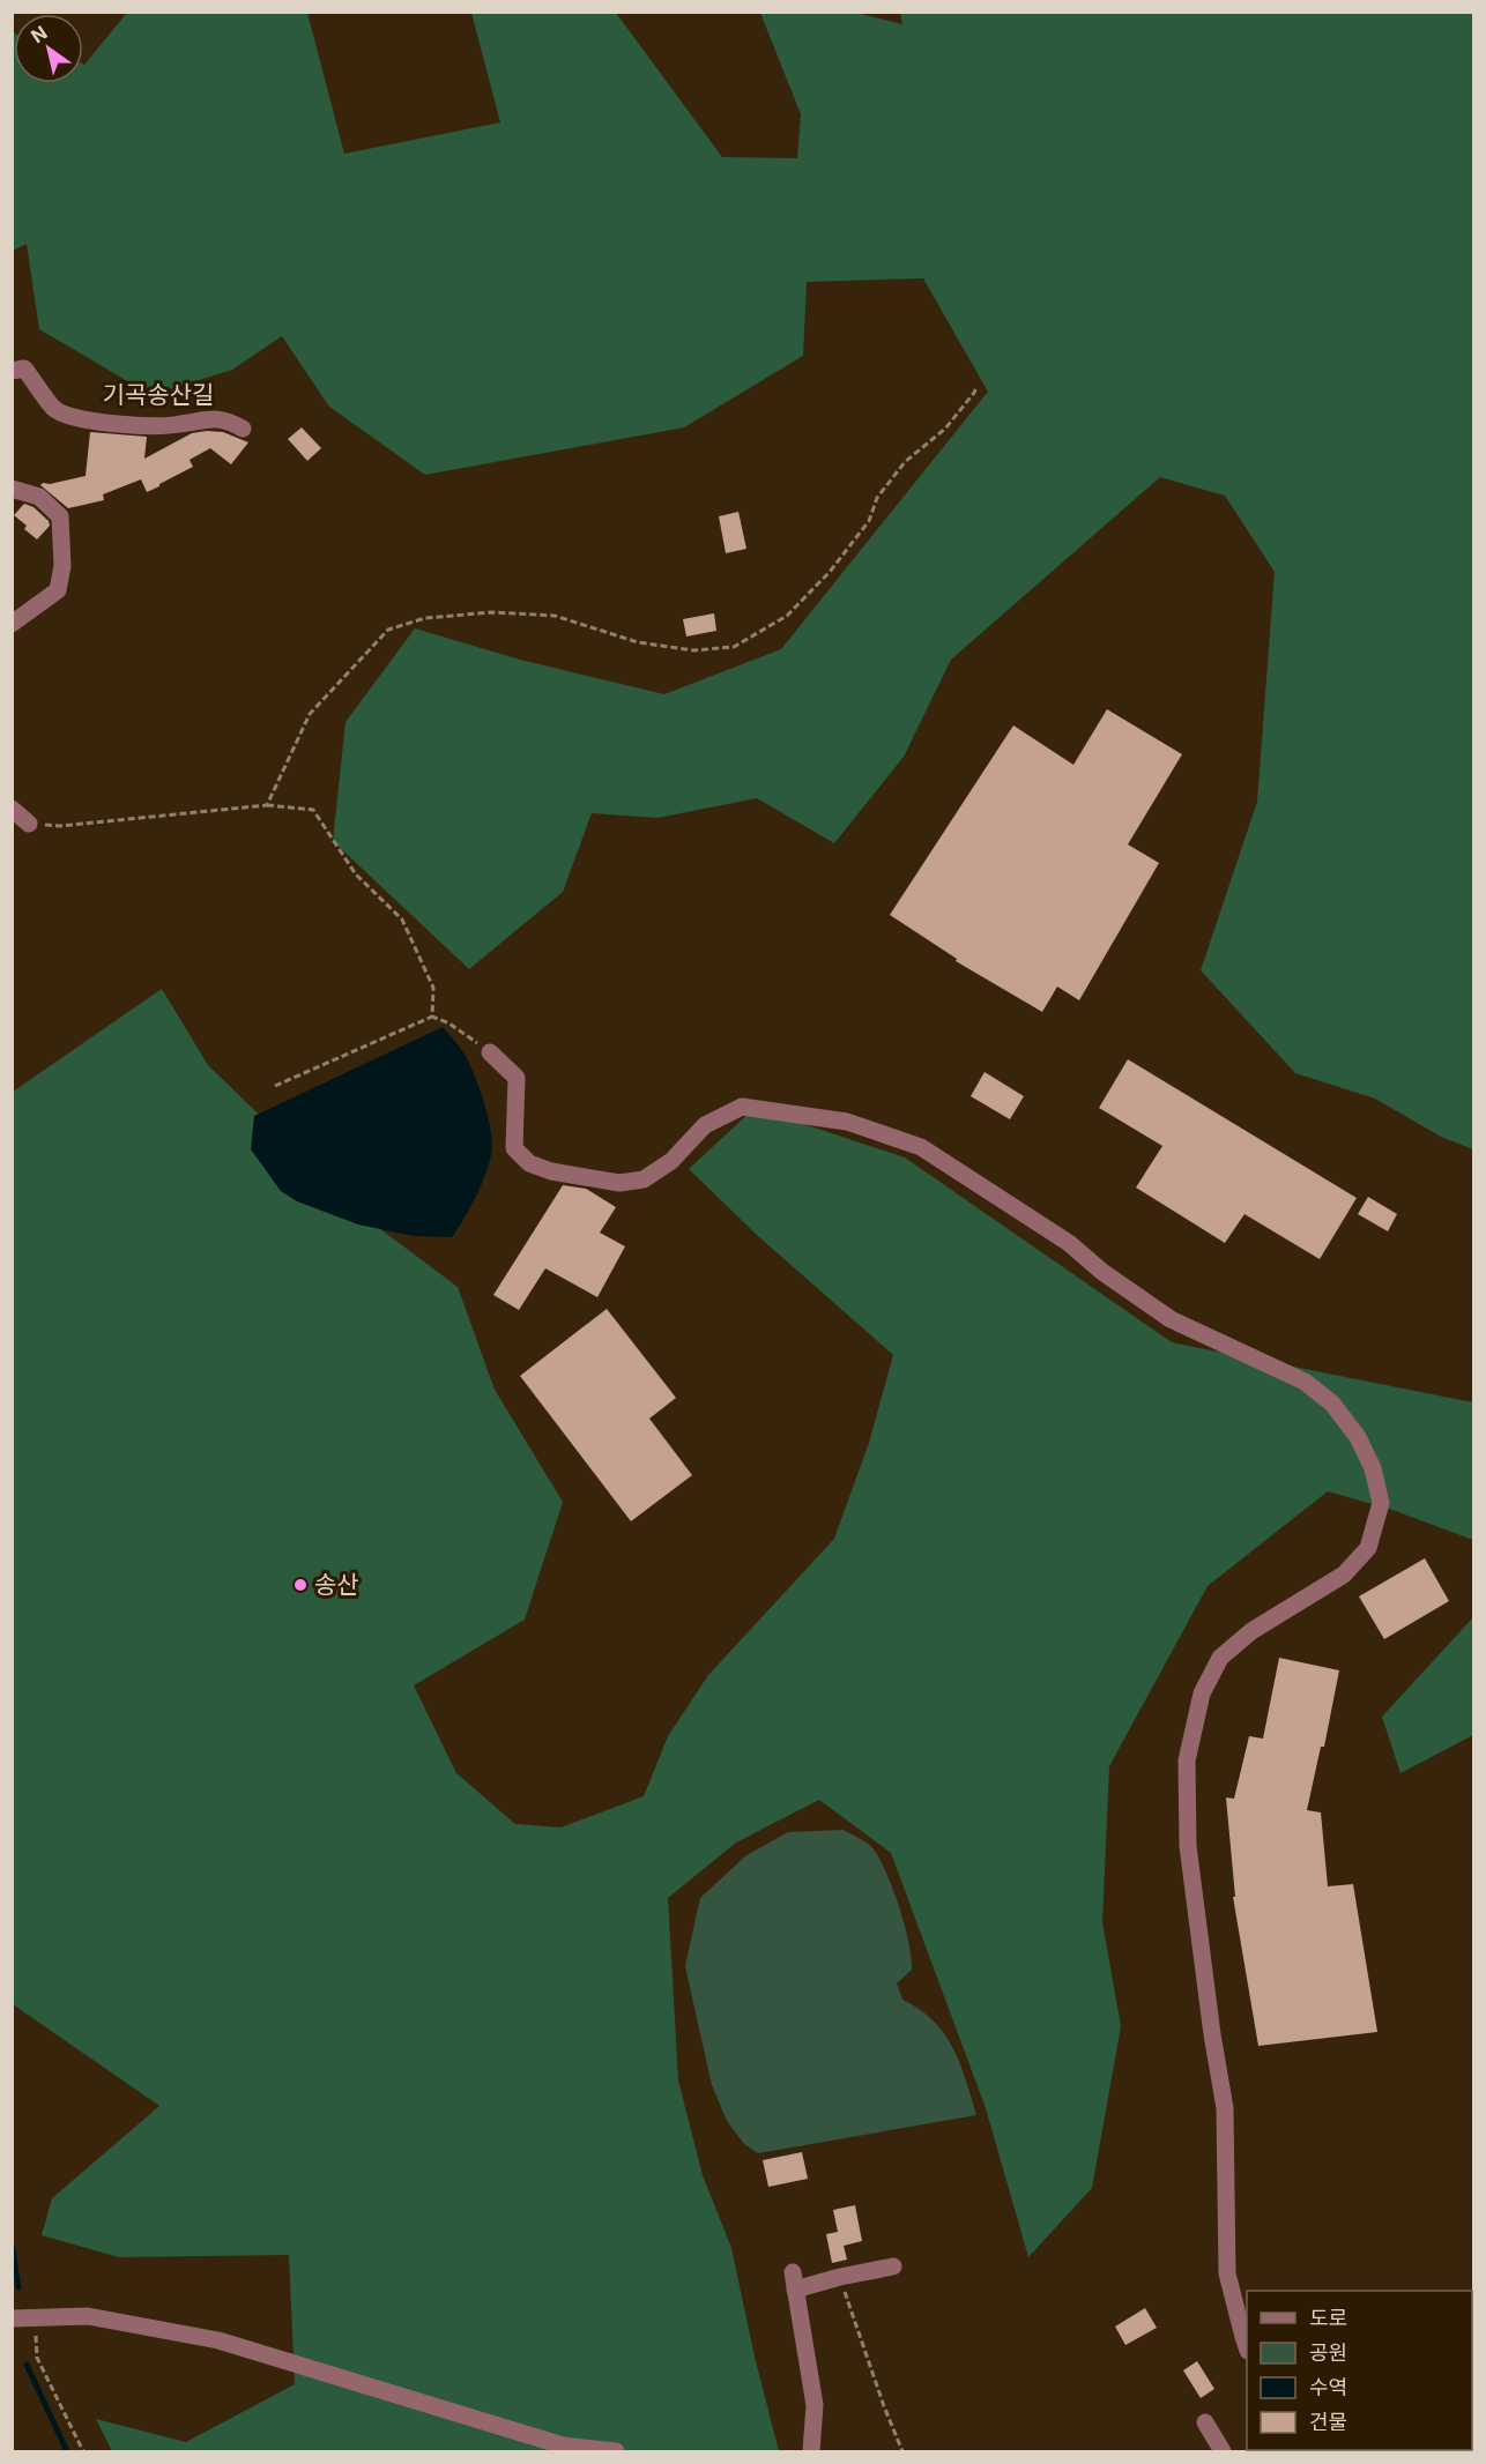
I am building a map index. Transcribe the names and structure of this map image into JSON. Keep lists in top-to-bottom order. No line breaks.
{"streets":{"street":["기곡송산길"]},"places":["송산"],"legend":["도로","공원","수역","건물"],"north":"top left"}
